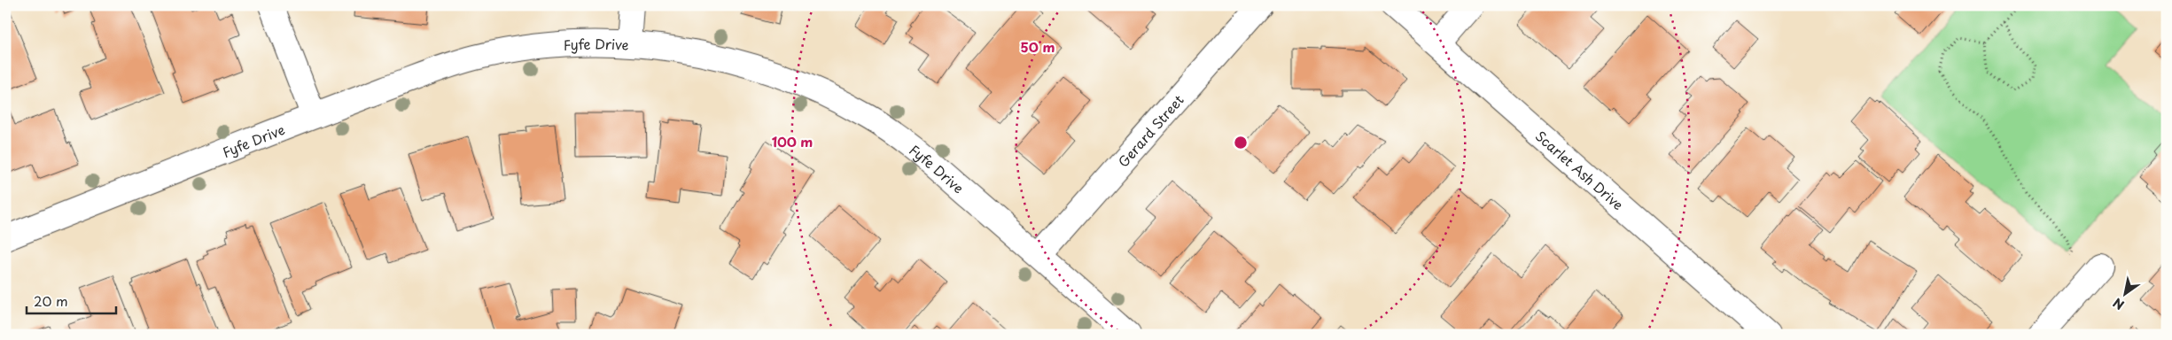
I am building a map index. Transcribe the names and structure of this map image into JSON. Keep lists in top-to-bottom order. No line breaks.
{"streets":{"street":["Fyfe Drive","Gerard Street","Scarlet Ash Drive"]},"crossings":[["Fyfe Drive","Gerard Street"]],"scale_bar":"20 m","north":"bottom left","rings":["50 m","100 m"]}
